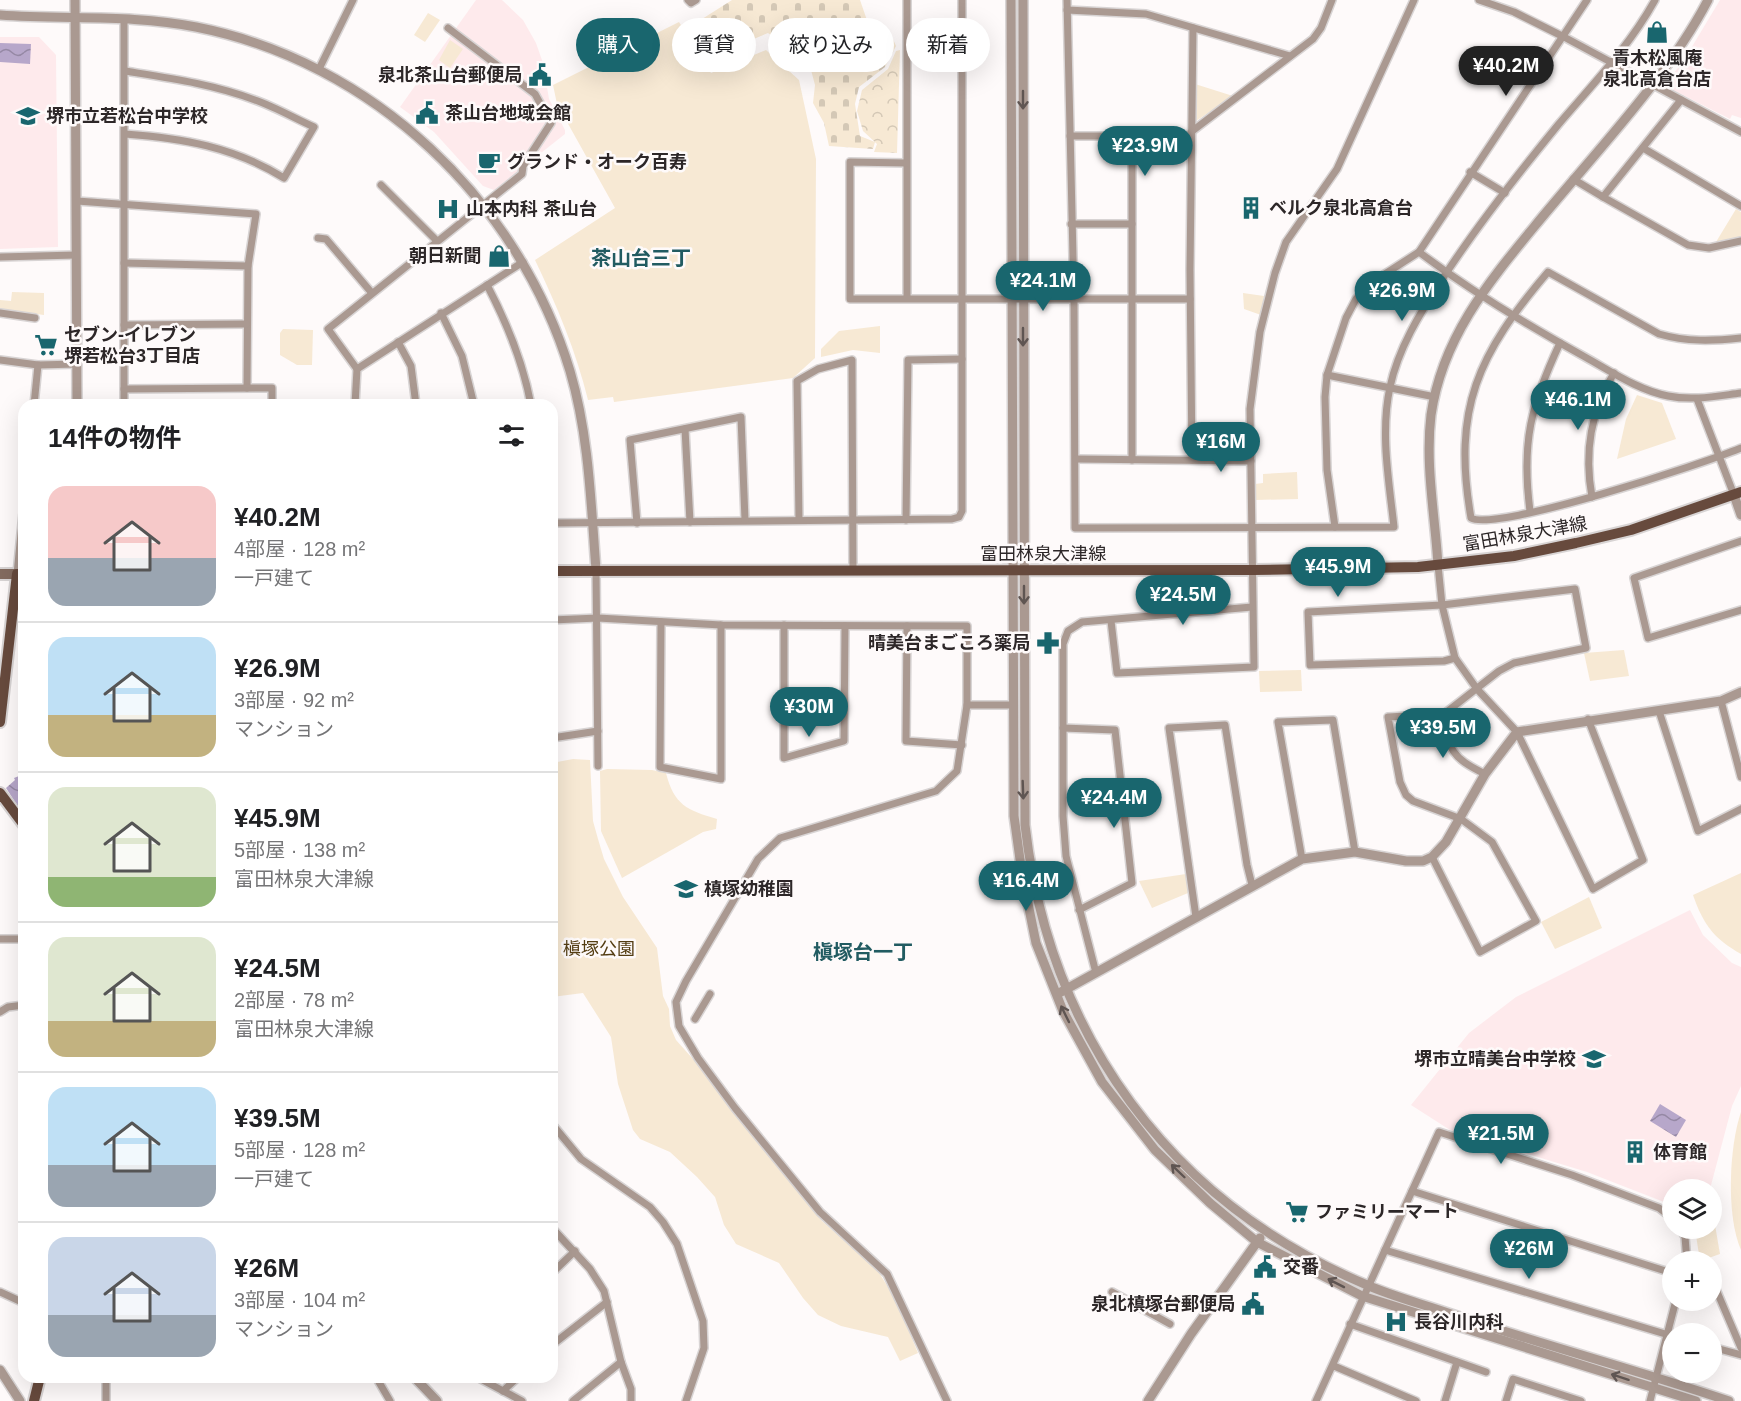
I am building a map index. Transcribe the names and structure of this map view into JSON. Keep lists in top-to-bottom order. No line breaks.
{"streets":{"main road":["富田林泉大津線"]},"districts":["茶山台三丁","槇塚台一丁"],"parks":["槇塚公園"],"places":{"shop":["青木松風庵 泉北高倉台店","朝日新聞"],"public building":["泉北茶山台郵便局","茶山台地域会館","交番","泉北槙塚台郵便局"],"school or university":["堺市立若松台中学校","槙塚幼稚園","堺市立晴美台中学校"],"cafe":["グランド・オーク百寿"],"building":["ベルク泉北高倉台","体育館"],"hospital":["山本内科 茶山台","長谷川内科"],"supermarket":["セブン-イレブン 堺若松台3丁目店","ファミリーマート"],"pharmacy":["晴美台まごころ薬局"]},"page":{"chip":["購入","賃貸","絞り込み","新着"],"price":["¥40.2M","¥23.9M","¥24.1M","¥26.9M","¥46.1M","¥16M","¥45.9M","¥24.5M","¥30M","¥39.5M","¥24.4M","¥16.4M","¥21.5M","¥26M"],"heading":"14件の物件","list":[{"name":"¥40.2M","note":"4部屋 · 128 m² · 一戸建て"},{"name":"¥26.9M","note":"3部屋 · 92 m² · マンション"},{"name":"¥45.9M","note":"5部屋 · 138 m² · 富田林泉大津線"},{"name":"¥24.5M","note":"2部屋 · 78 m² · 富田林泉大津線"},{"name":"¥39.5M","note":"5部屋 · 128 m² · 一戸建て"},{"name":"¥26M","note":"3部屋 · 104 m² · マンション"}],"map_buttons":["+","−"]}}
